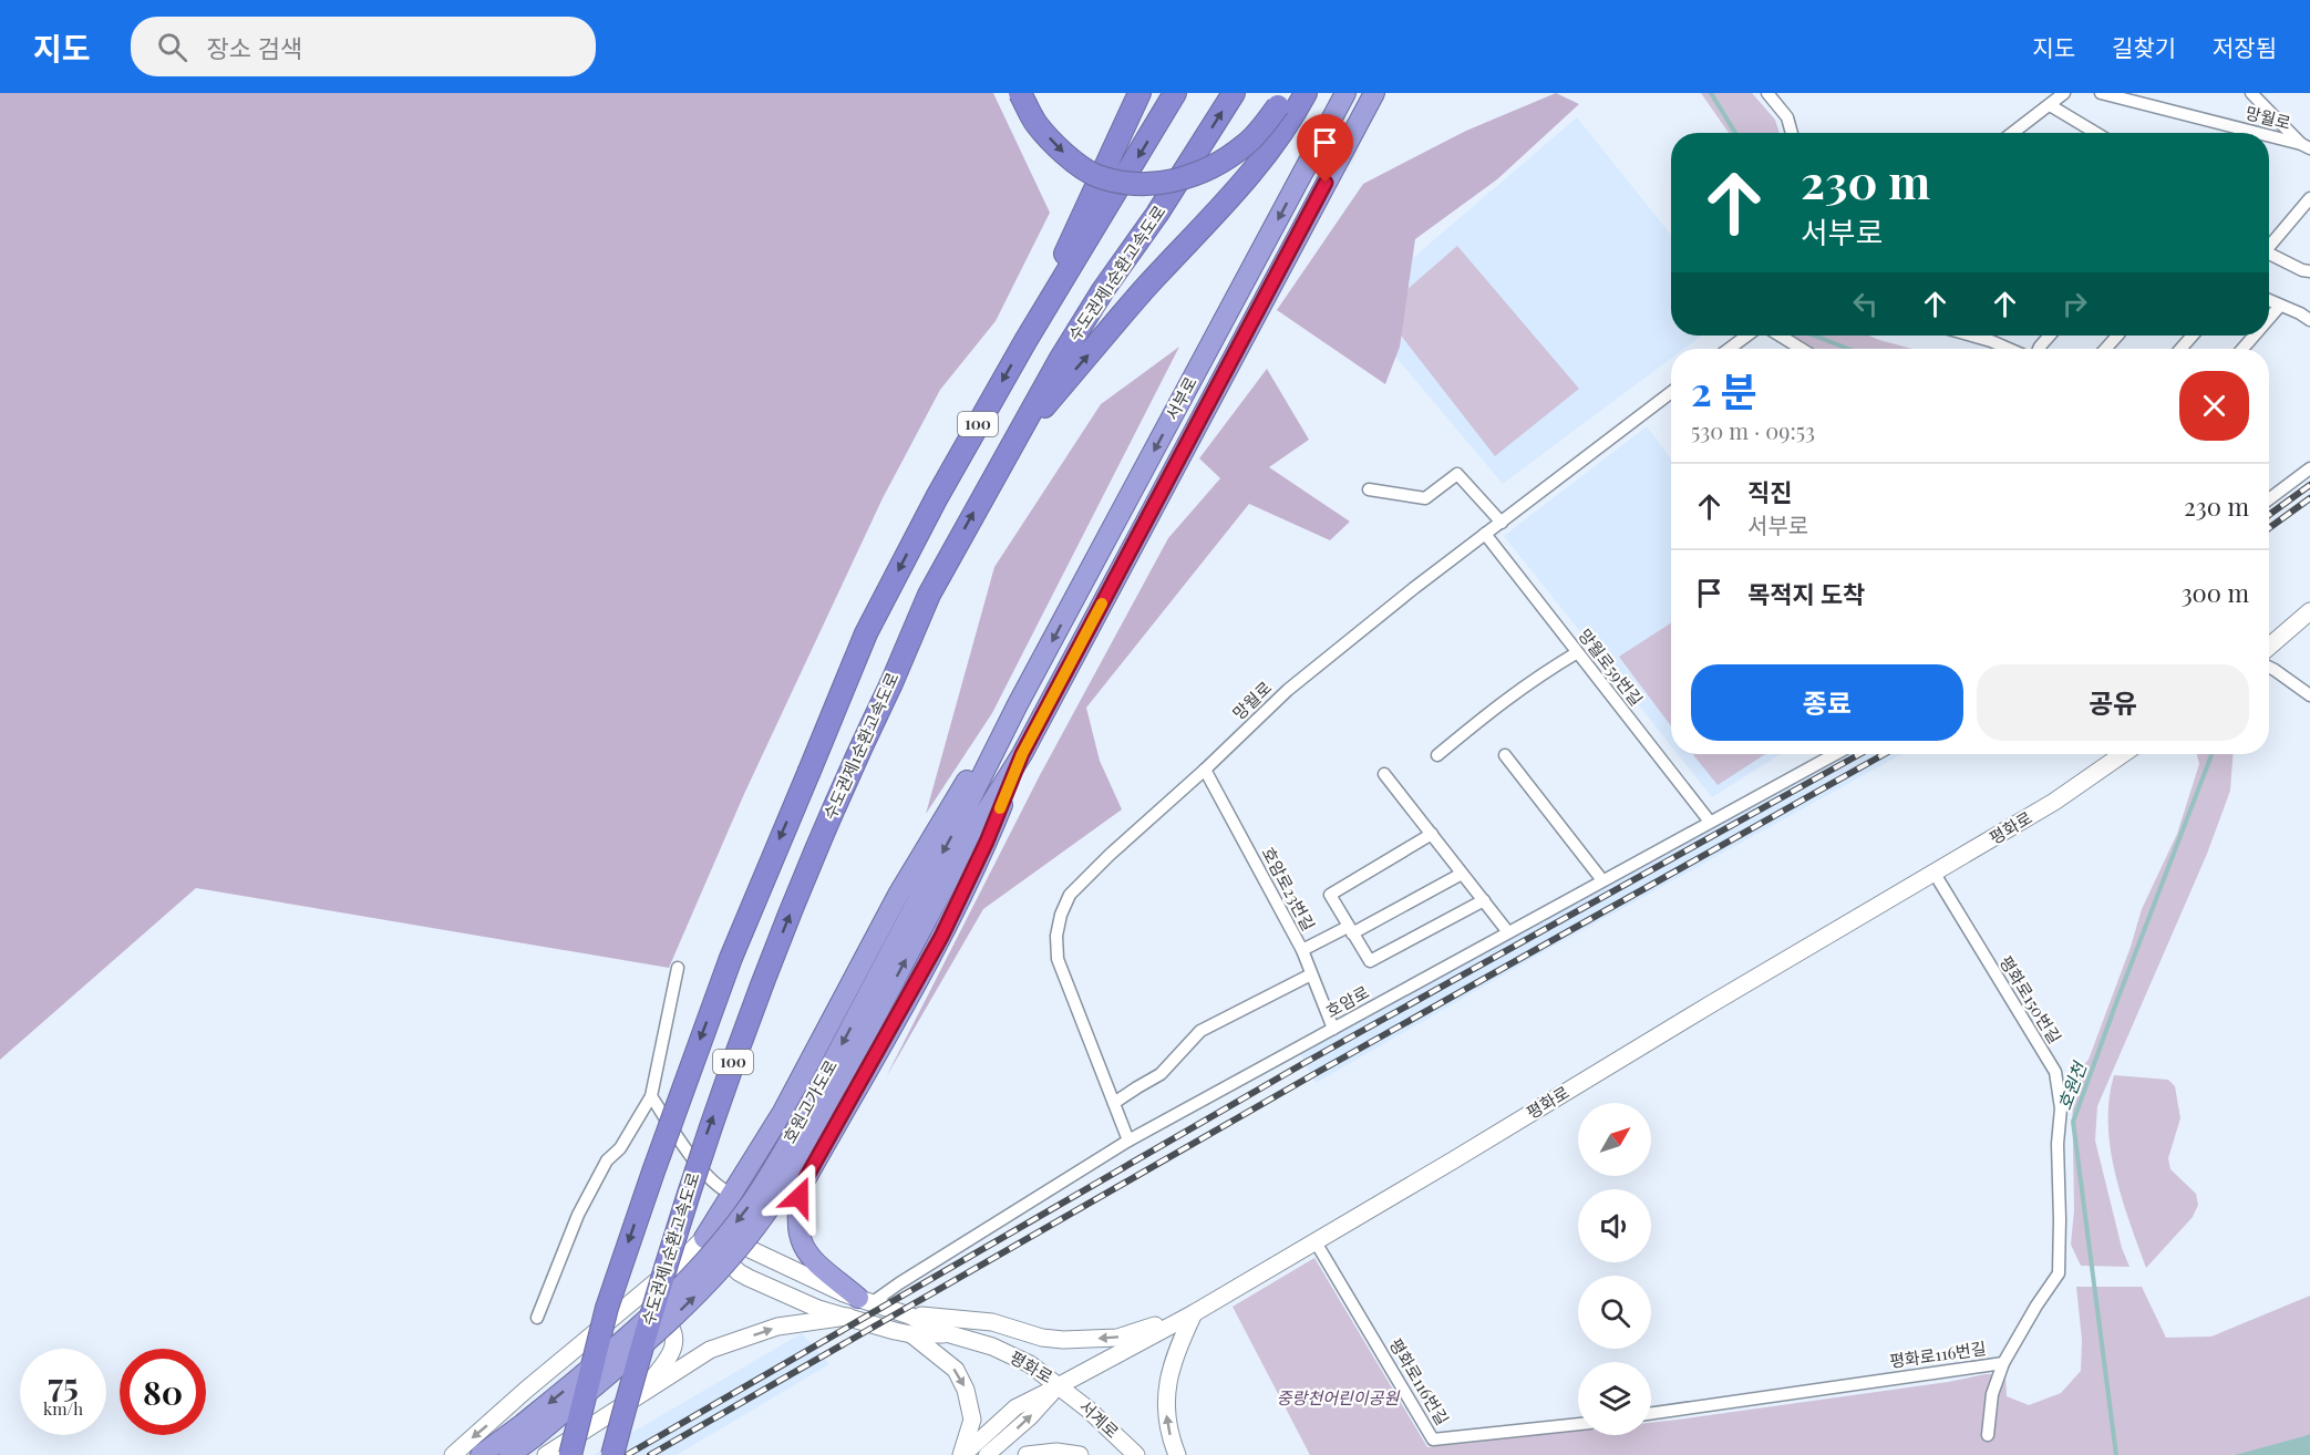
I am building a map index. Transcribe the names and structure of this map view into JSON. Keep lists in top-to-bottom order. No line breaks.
{"streets":{"highway":["수도권제1순환고속도로","서부로","100","호원고가도로"],"main road":["평화로","서계로"],"street":["망월로","망월로59번길","호암로23번길","평화로150번길","호암로","평화로116번길"]},"crossings":[["망월로","망월로59번길"],["망월로","호암로23번길"],["망월로","호암로"],["서부로","호원고가도로"],["망월로59번길","호암로"],["평화로","평화로150번길"],["평화로","호암로"],["평화로","평화로116번길"],["평화로","서계로"],["호암로23번길","호암로"],["평화로150번길","평화로116번길"]],"water":["호원천"],"parks":["중랑천어린이공원"],"north":"top right","page":{"header":"지도","search":"장소 검색","nav":["지도","길찾기","저장됨"],"turn":["230 m","서부로"],"heading":["2 분","530 m · 09:53"],"list":[{"name":"직진","note":"서부로","value":"230 m"},{"name":"목적지 도착","value":"300 m"}],"buttons":["종료","공유"],"speed":"75 km/h","limit":"80"}}
